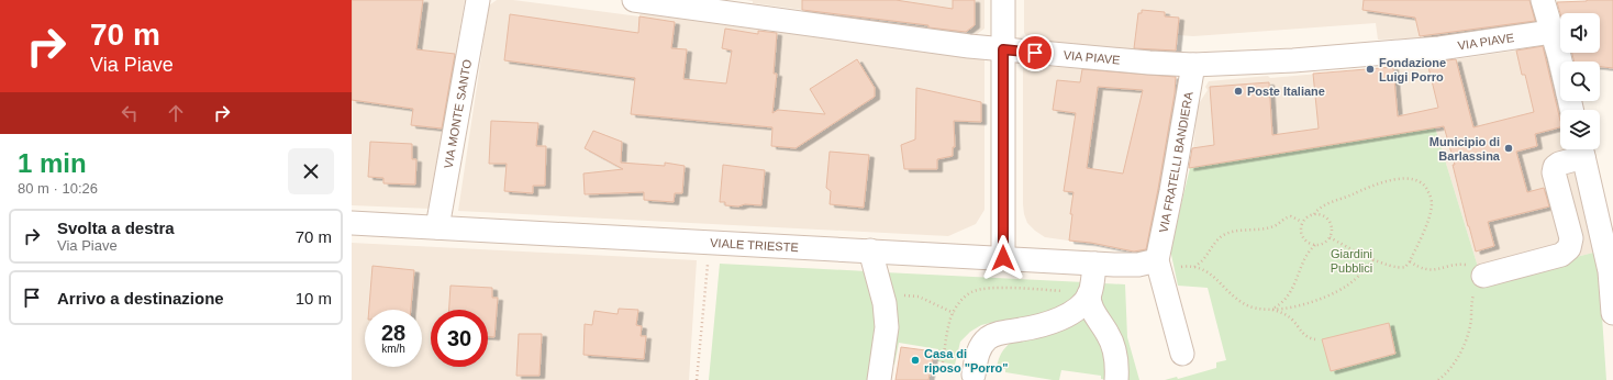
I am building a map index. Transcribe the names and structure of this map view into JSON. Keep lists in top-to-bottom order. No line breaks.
{"streets":{"street":["VIA PIAVE","VIA MONTE SANTO","VIA FRATELLI BANDIERA","VIALE TRIESTE"]},"crossings":[["VIA PIAVE","VIA FRATELLI BANDIERA"],["VIA MONTE SANTO","VIALE TRIESTE"],["VIA FRATELLI BANDIERA","VIALE TRIESTE"]],"parks":["Giardini Pubblici"],"places":["Fondazione Luigi Porro","Poste Italiane","Municipio di Barlassina","Casa di riposo \"Porro\""],"page":{"turn":["70 m","Via Piave"],"heading":["1 min","80 m · 10:26"],"list":[{"name":"Svolta a destra","note":"Via Piave","value":"70 m"},{"name":"Arrivo a destinazione","value":"10 m"}],"speed":"28 km/h","limit":"30"}}
